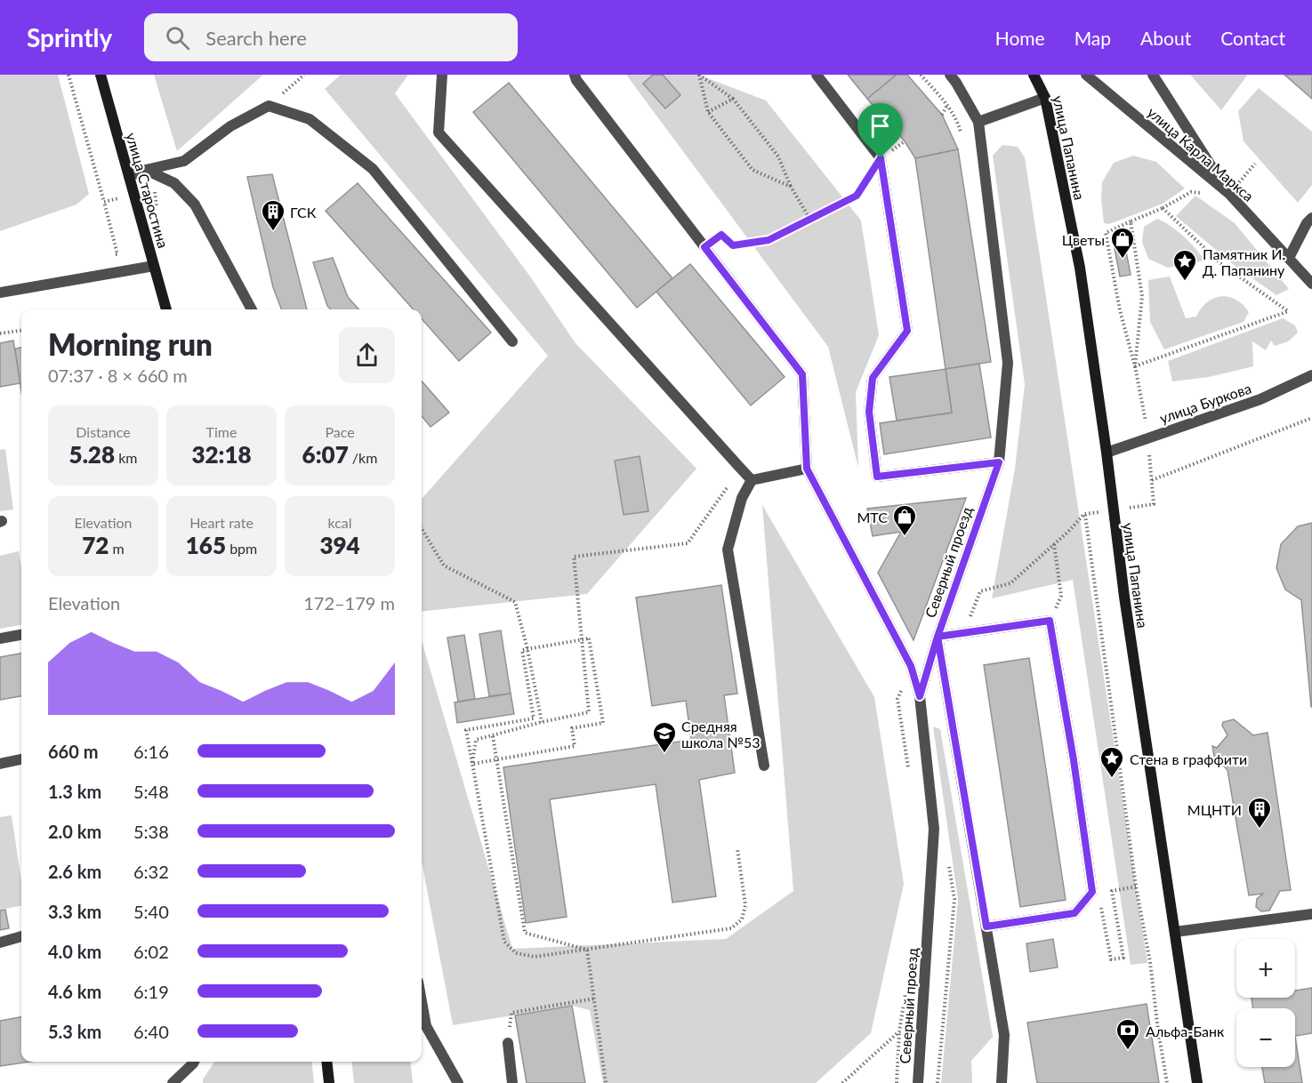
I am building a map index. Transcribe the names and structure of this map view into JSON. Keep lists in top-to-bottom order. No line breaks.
{"streets":{"main road":["улица Папанина","улица Старостина"],"street":["улица Карла Маркса","улица Буркова","Северный проезд"]},"crossings":[["улица Папанина","улица Буркова"]],"places":{"building":["ГСК","МЦНТИ"],"shop":["Цветы","МТС"],"place":["Памятник И. Д. Папанину","Стена в граффити"],"school or university":["Средняя школа №53"],"bank":["Альфа-Банк"]},"page":{"header":"Sprintly","search":"Search here","nav":["Home","Map","About","Contact"],"heading":["Morning run","07:37 · 8 × 660 m"],"stats":[["Distance","5.28 km"],["Time","32:18"],["Pace","6:07 /km"],["Elevation","72 m"],["Heart rate","165 bpm"],["kcal","394"]],"chart":["Elevation","172–179 m"],"list":[{"name":"660 m","note":"6:16"},{"name":"1.3 km","note":"5:48"},{"name":"2.0 km","note":"5:38"},{"name":"2.6 km","note":"6:32"},{"name":"3.3 km","note":"5:40"},{"name":"4.0 km","note":"6:02"},{"name":"4.6 km","note":"6:19"},{"name":"5.3 km","note":"6:40"}],"map_buttons":["+","−"]}}
